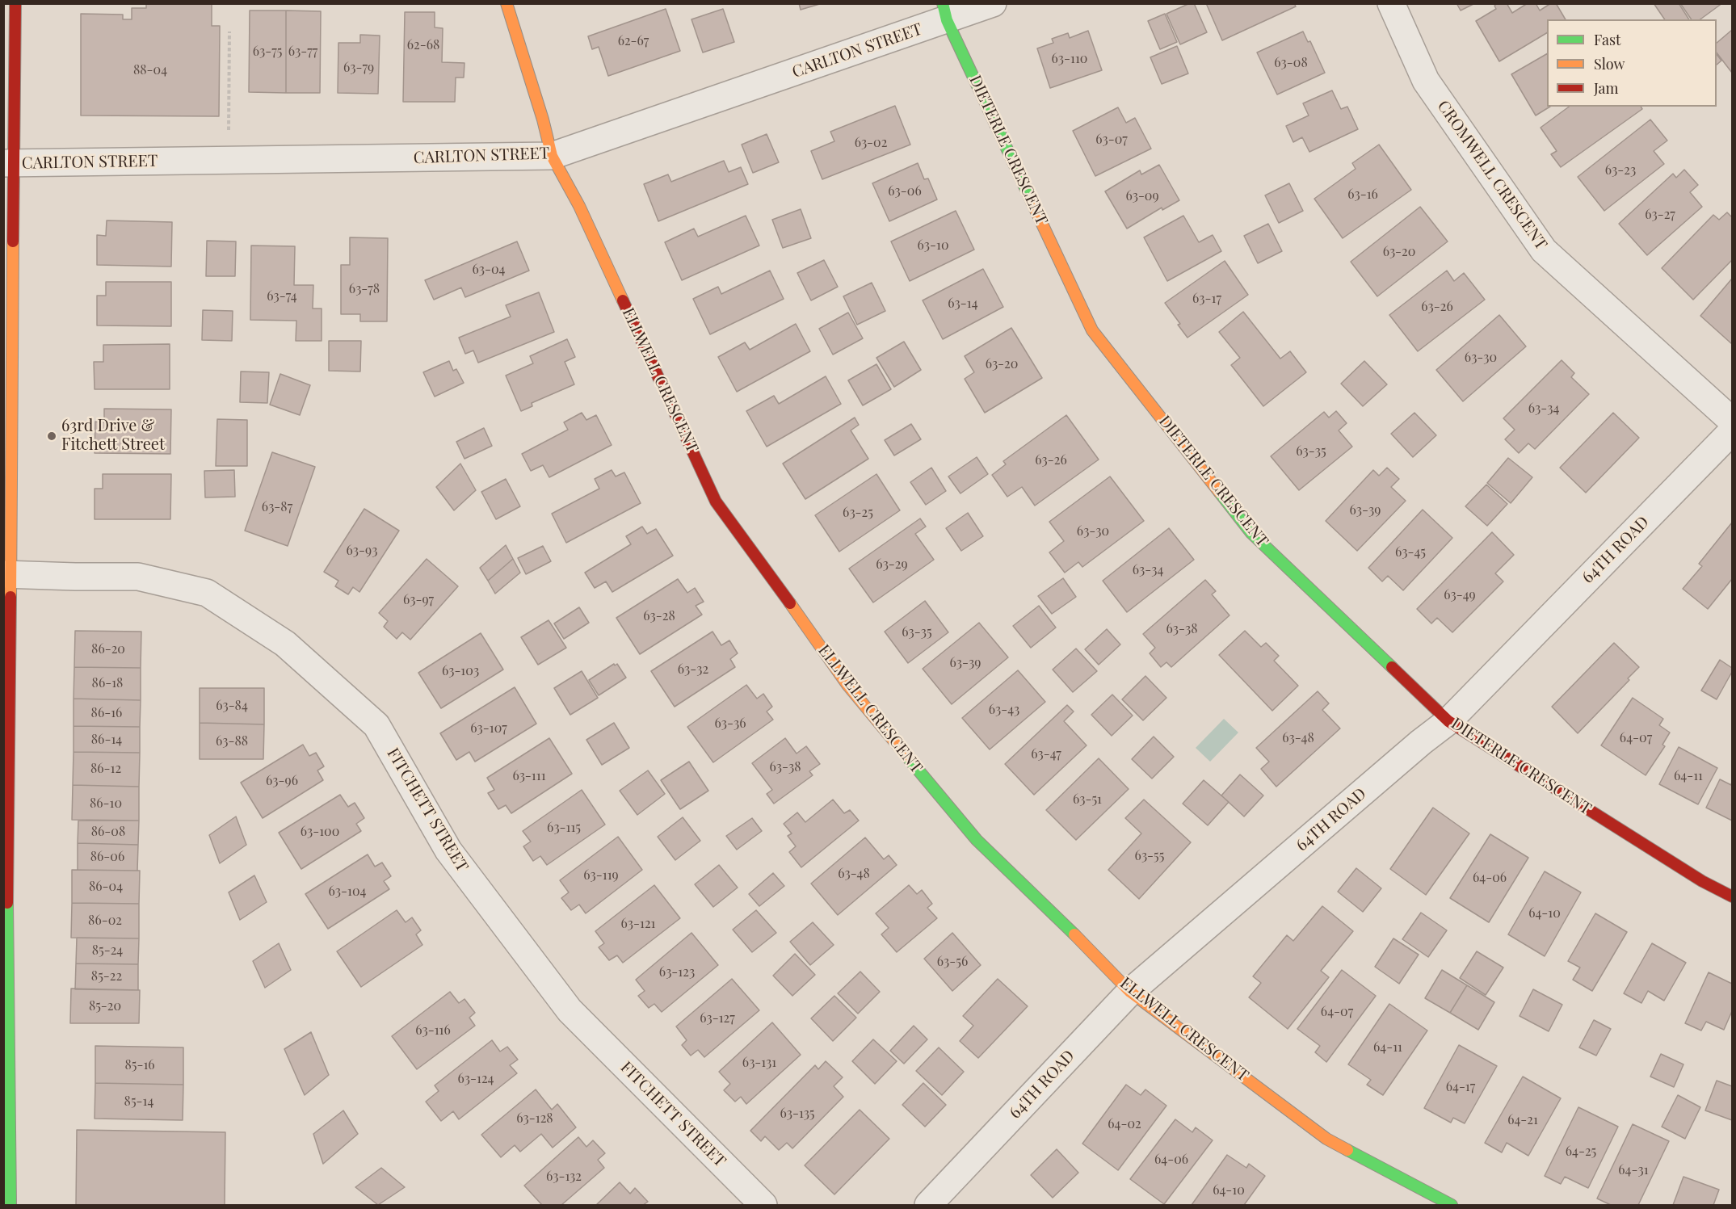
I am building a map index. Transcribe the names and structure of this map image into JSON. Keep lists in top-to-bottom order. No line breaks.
{"streets":{"street":["CARLTON STREET","DIETERLE CRESCENT","CROMWELL CRESCENT","ELLWELL CRESCENT","64TH ROAD","FITCHETT STREET"]},"crossings":[["CARLTON STREET","DIETERLE CRESCENT"],["CARLTON STREET","ELLWELL CRESCENT"],["DIETERLE CRESCENT","64TH ROAD"],["ELLWELL CRESCENT","64TH ROAD"]],"places":["63rd Drive & Fitchett Street"],"house_numbers":["62-67","62-68","63-75","63-77","63-110","63-08","63-79","88-04","63-07","63-02","63-23","63-06","63-16","63-09","63-27","63-10","63-20","63-04","63-78","63-74","63-17","63-14","63-26","63-30","63-20","63-34","63-35","63-26","63-87","63-39","63-25","63-30","63-93","63-45","63-29","63-34","63-49","63-97","63-28","63-38","63-35","86-20","63-39","63-32","63-103","86-18","63-84","63-43","86-16","63-36","63-107","63-48","64-07","86-14","63-88","63-47","63-38","86-12","63-111","64-11","63-96","63-51","86-10","63-115","86-08","63-100","63-55","86-06","63-48","63-119","64-06","86-04","63-104","64-10","86-02","63-121","85-24","63-56","63-123","85-22","85-20","64-07","63-127","63-116","64-11","63-131","85-16","63-124","64-17","85-14","63-135","63-128","64-21","64-02","64-25","64-06","64-31","63-132","64-10"],"legend":["Fast","Slow","Jam"]}
